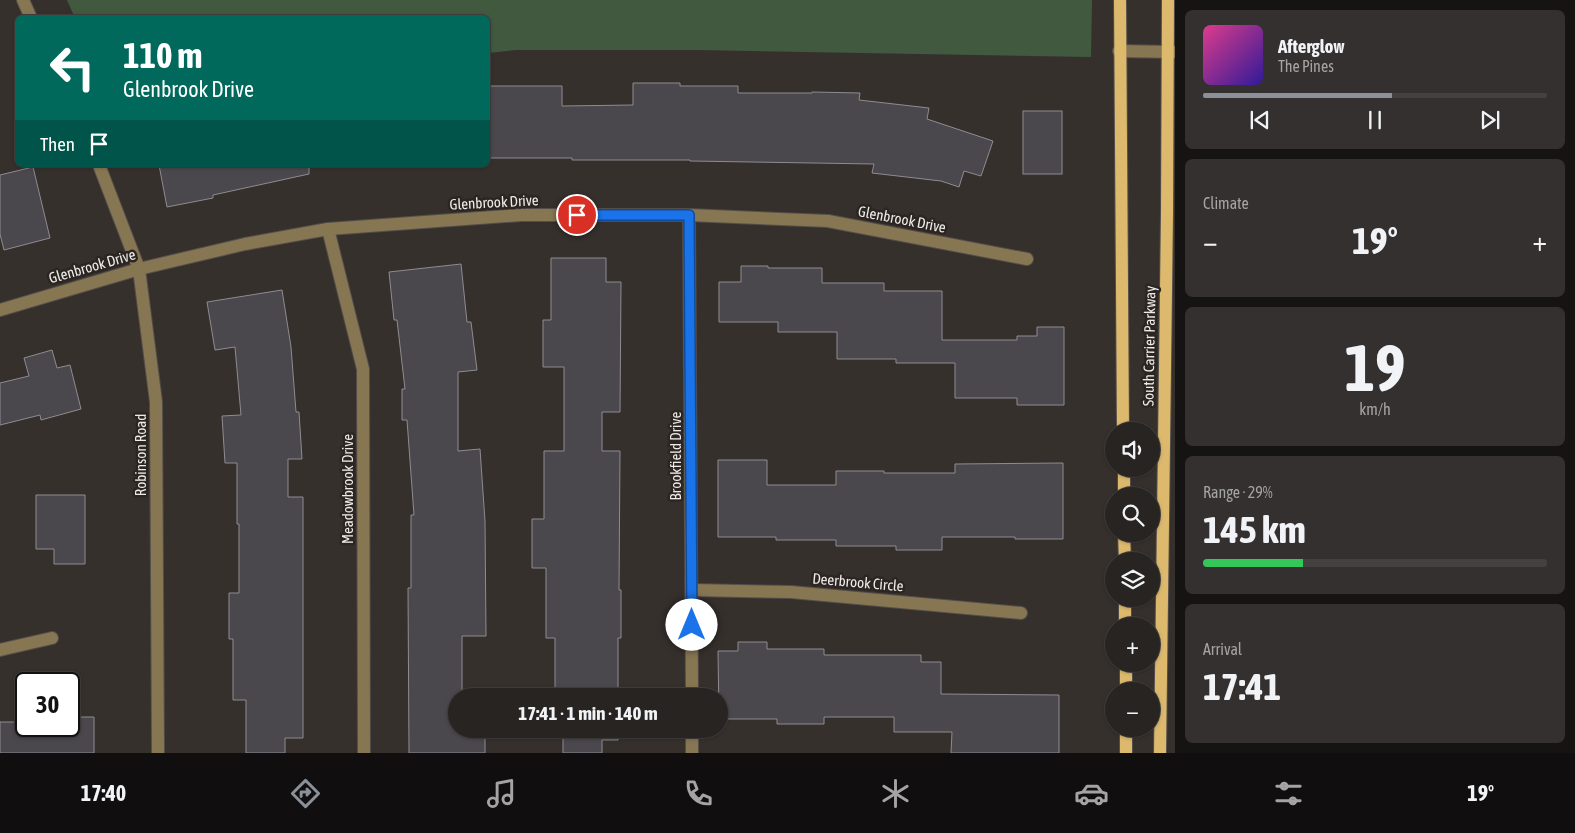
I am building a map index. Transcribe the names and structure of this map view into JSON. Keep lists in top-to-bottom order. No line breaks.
{"streets":{"main road":["South Carrier Parkway"],"street":["Glenbrook Drive","Robinson Road","Brookfield Drive","Meadowbrook Drive","Deerbrook Circle"]},"crossings":[["Glenbrook Drive","Robinson Road"],["Glenbrook Drive","Brookfield Drive"],["Glenbrook Drive","Meadowbrook Drive"],["Brookfield Drive","Deerbrook Circle"]],"page":{"turn":["110 m","Glenbrook Drive"],"song":["Afterglow","The Pines"],"then":"Then","tile":["Climate",["19","km/h"],["Range · 29%","145 km"],["Arrival","17:41"]],"heat":["−","19°","+"],"map_buttons":["+","−"],"limit":"30","trip":"17:41 · 1 min · 140 m","tabs":["17:40","19°"]}}
